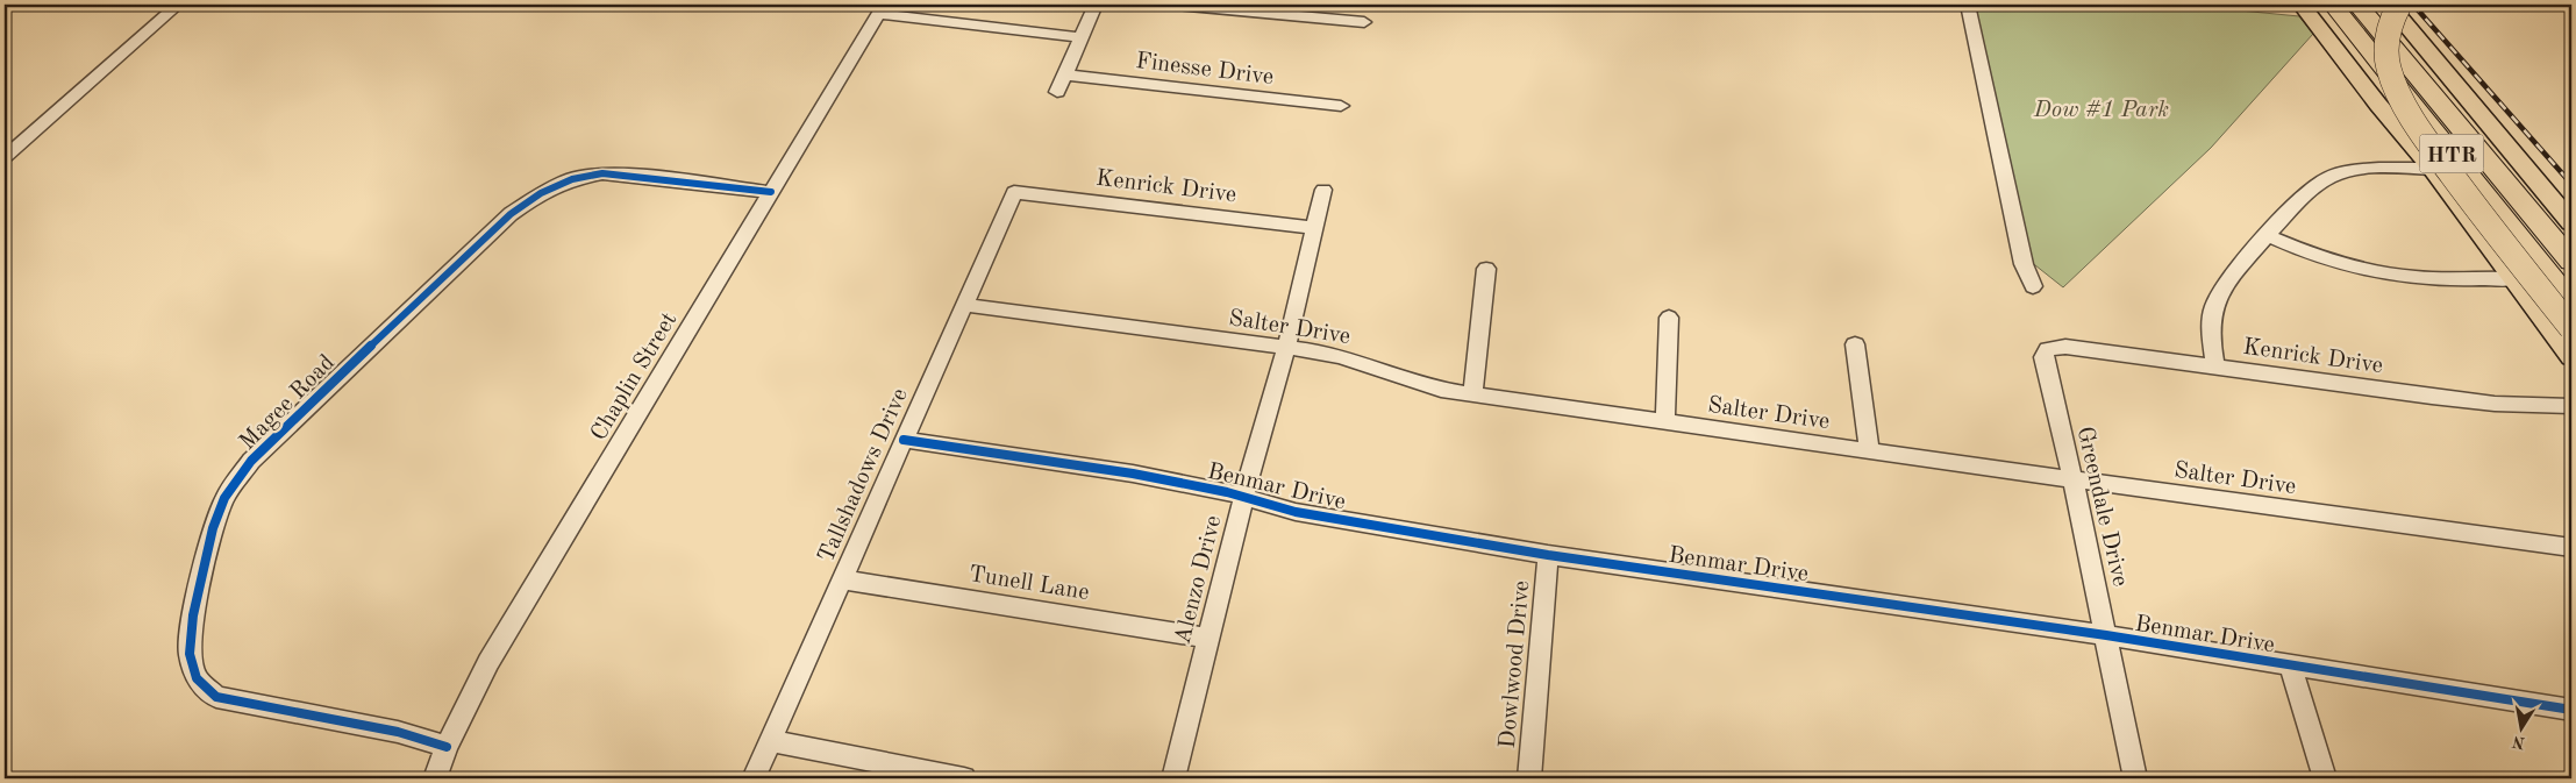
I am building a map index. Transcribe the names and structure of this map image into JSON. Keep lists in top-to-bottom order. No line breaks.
{"streets":{"highway":["HTR"],"street":["Finesse Drive","Kenrick Drive","Salter Drive","Chaplin Street","Magee Road","Tallshadows Drive","Benmar Drive","Greendale Drive","Alenzo Drive","Tunell Lane","Dowlwood Drive"]},"crossings":[["Kenrick Drive","Tallshadows Drive"],["Kenrick Drive","Greendale Drive"],["Kenrick Drive","Alenzo Drive"],["Salter Drive","Tallshadows Drive"],["Salter Drive","Greendale Drive"],["Salter Drive","Alenzo Drive"],["Chaplin Street","Magee Road"],["Tallshadows Drive","Benmar Drive"],["Tallshadows Drive","Tunell Lane"],["Benmar Drive","Greendale Drive"],["Benmar Drive","Alenzo Drive"],["Benmar Drive","Dowlwood Drive"],["Alenzo Drive","Tunell Lane"]],"parks":["Dow #1 Park"],"north":"bottom"}
